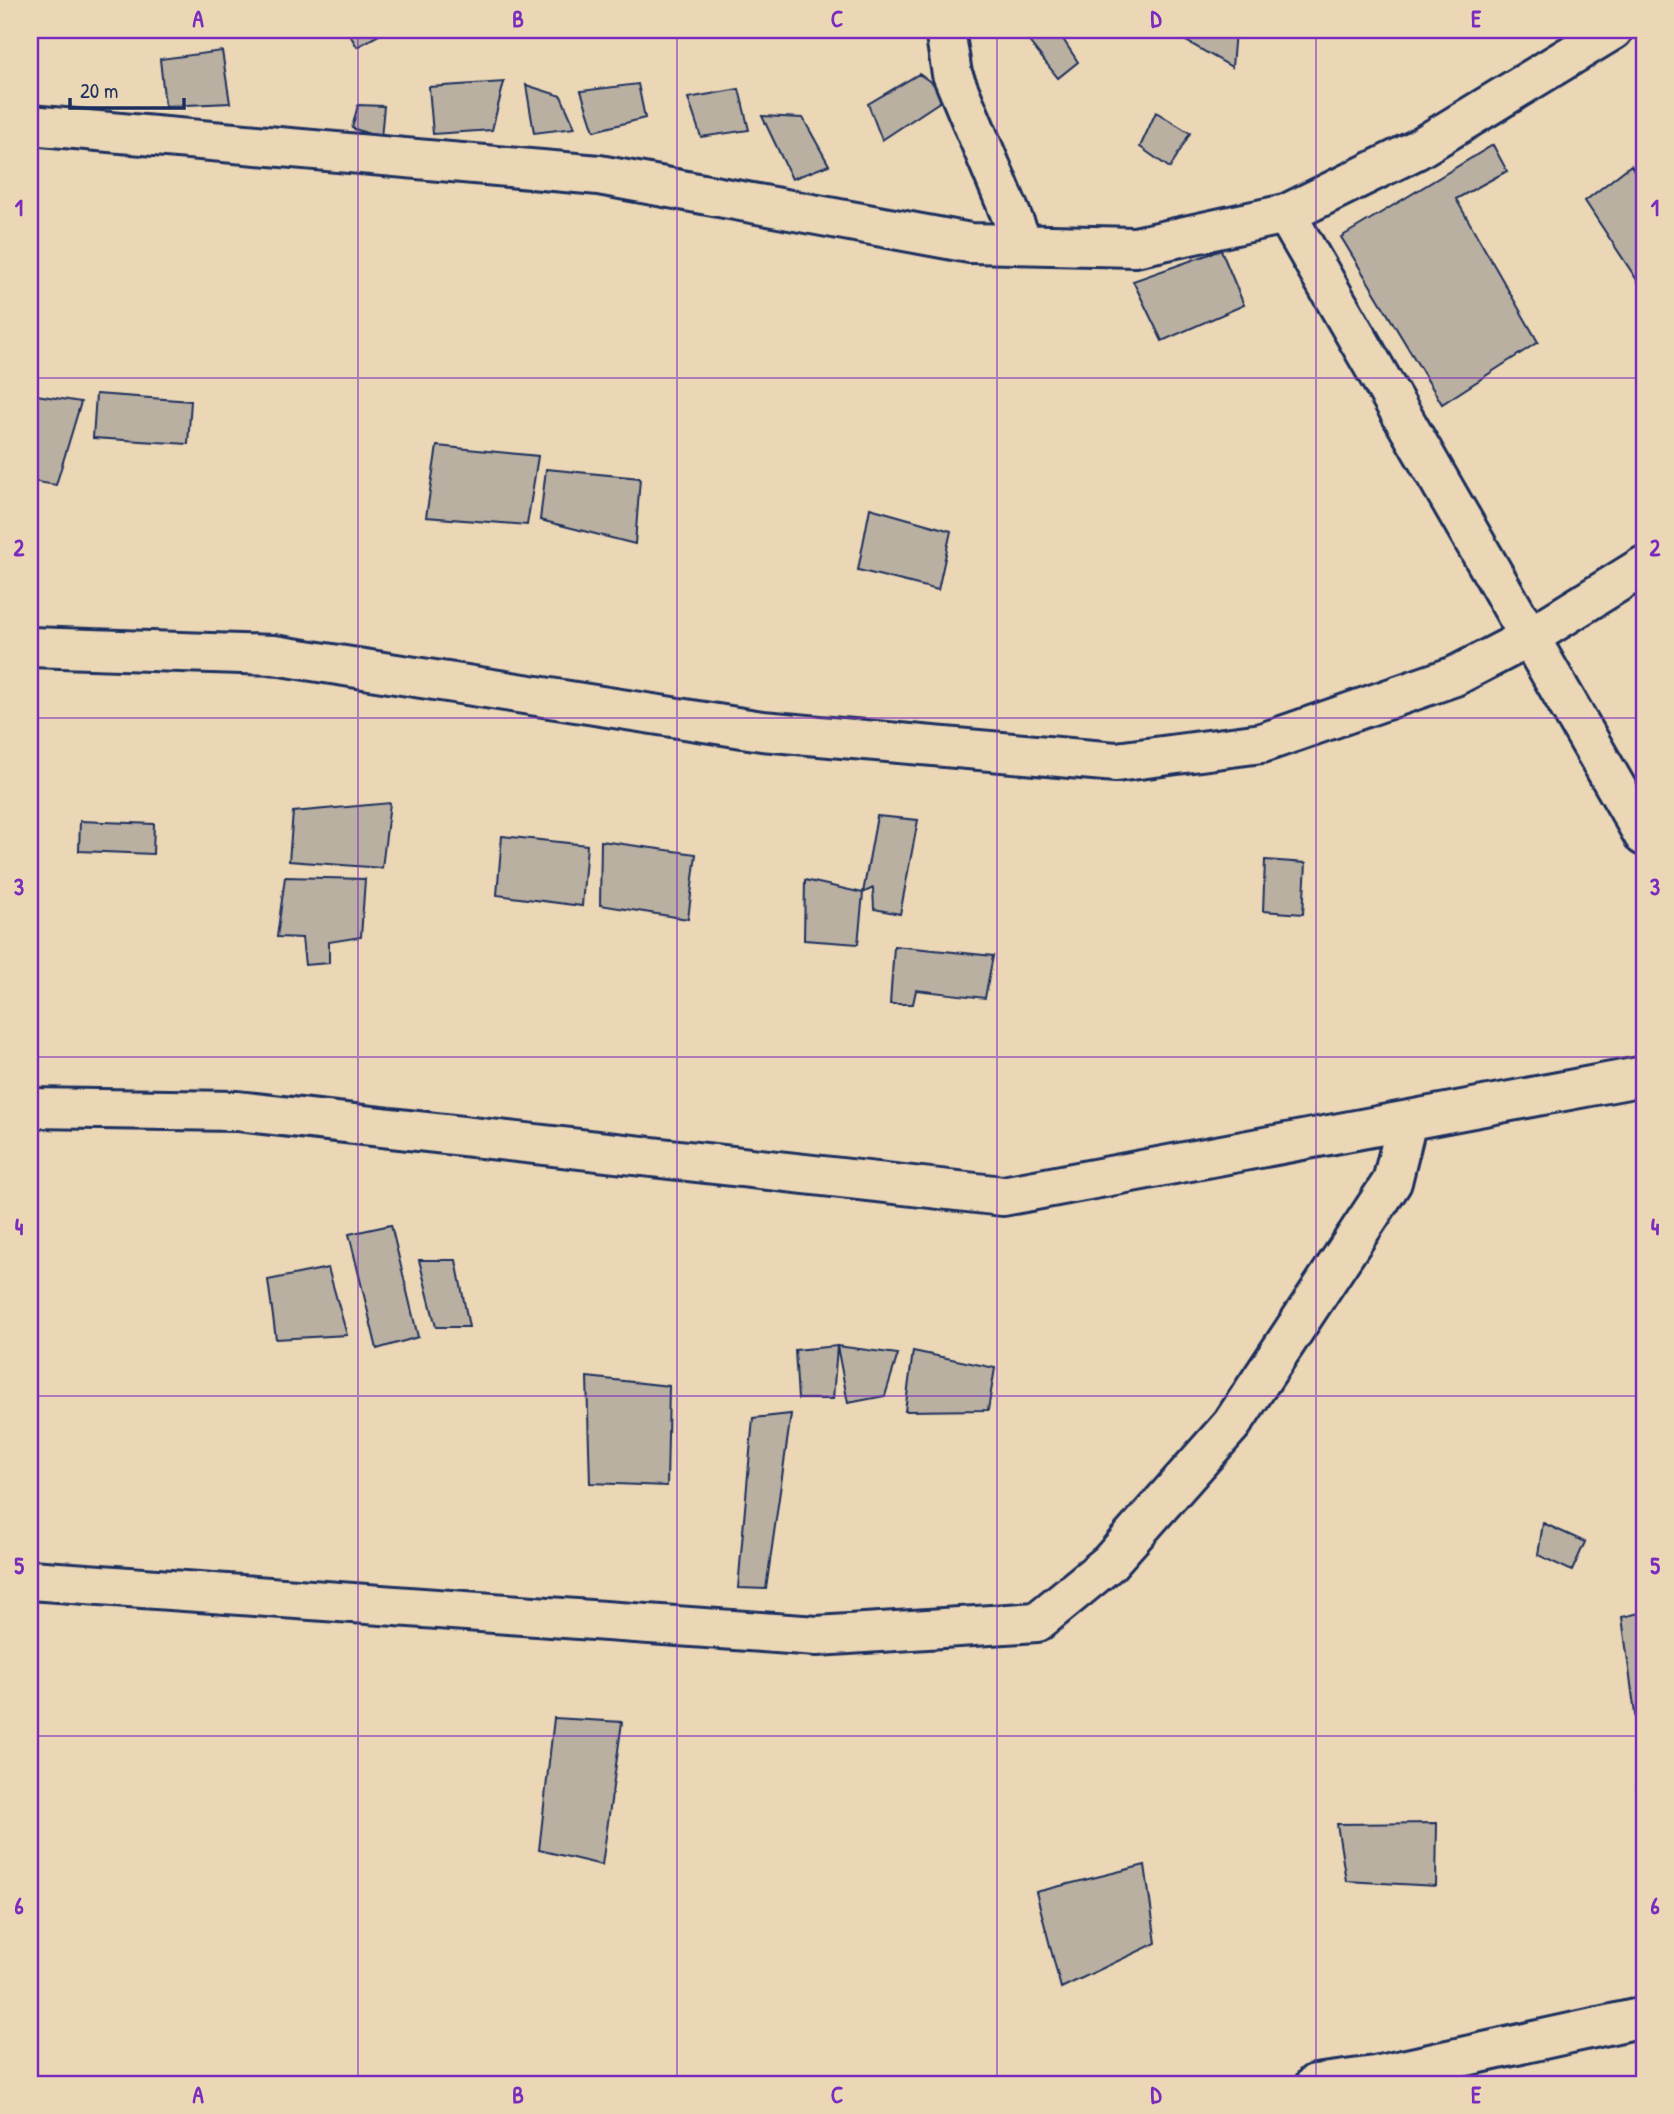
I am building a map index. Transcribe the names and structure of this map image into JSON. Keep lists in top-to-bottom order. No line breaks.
{"scale_bar":"20 m","grid":{"columns":["A","B","C","D","E"],"rows":["1","2","3","4","5","6"]}}
